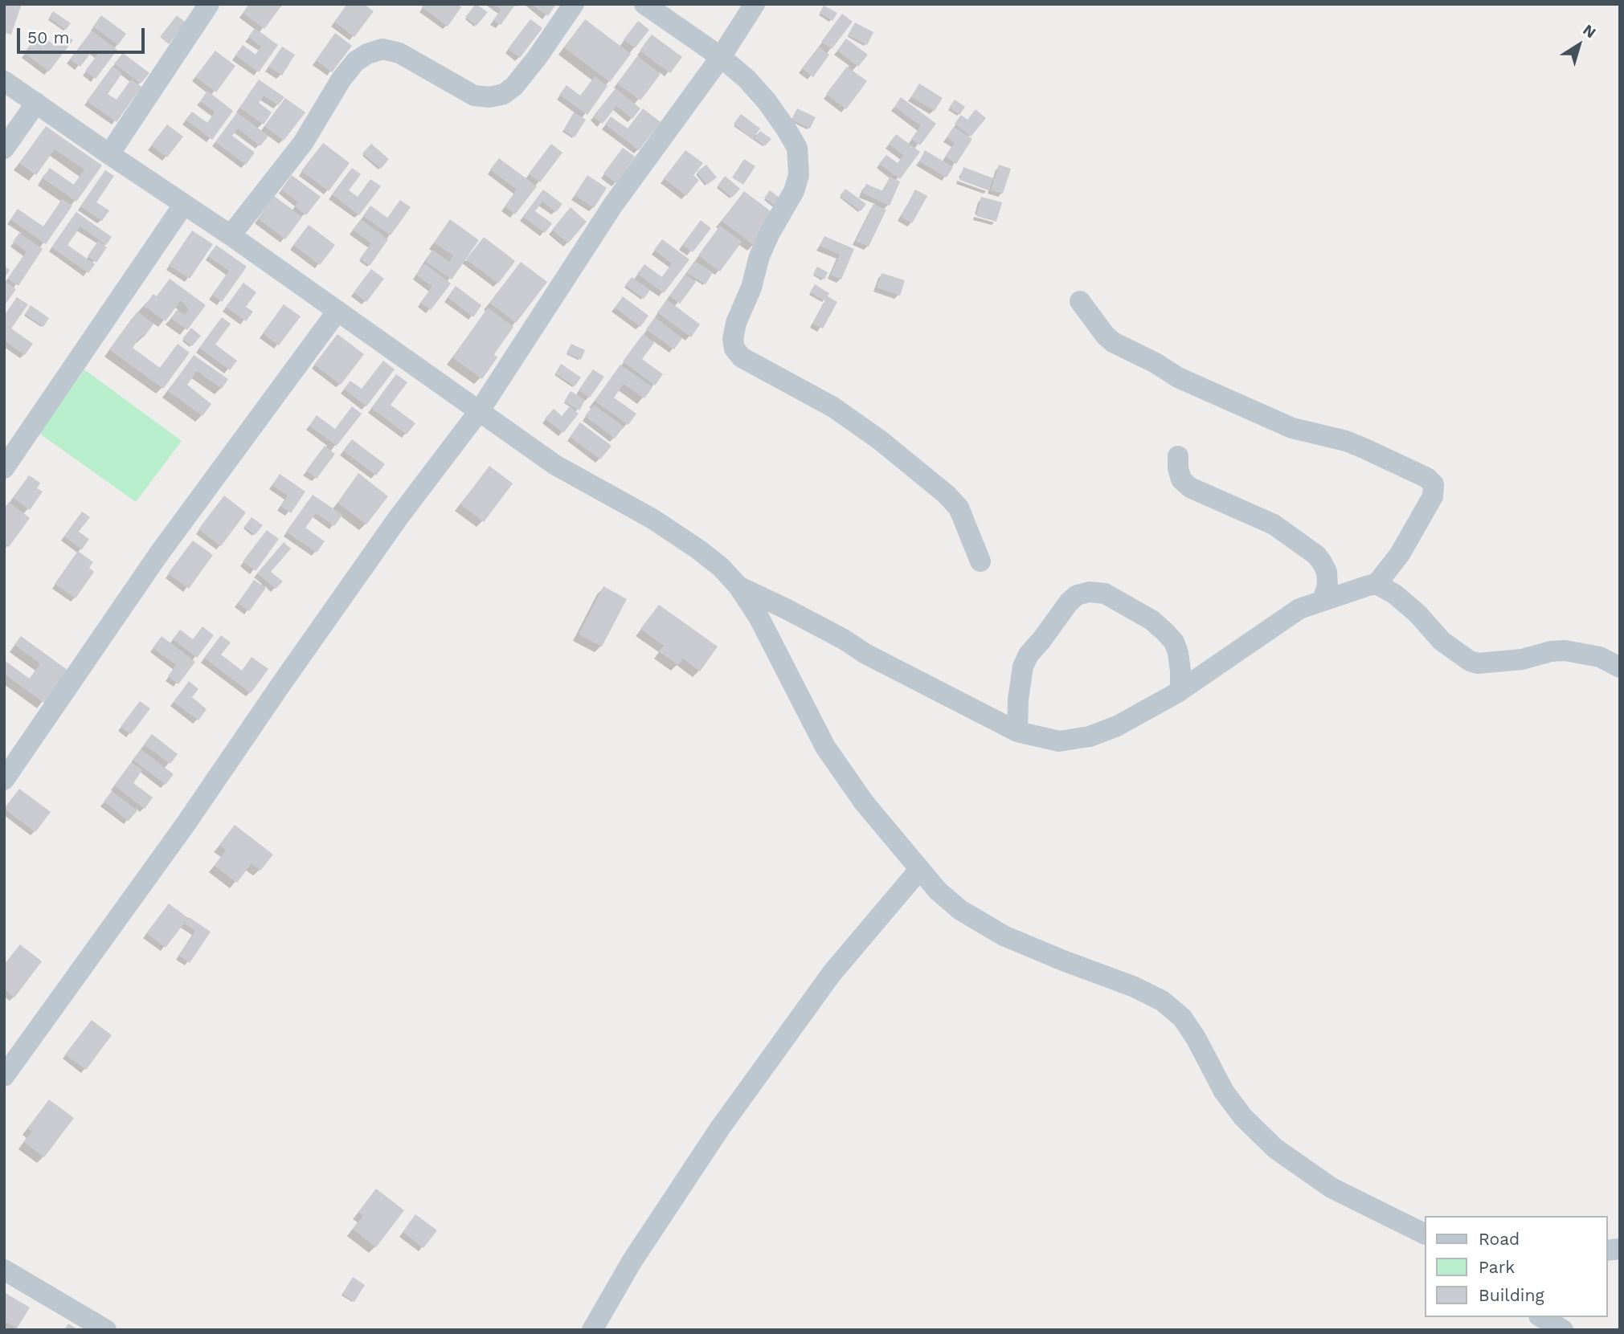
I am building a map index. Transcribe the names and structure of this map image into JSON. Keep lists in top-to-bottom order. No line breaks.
{"legend":["Road","Park","Building"],"scale_bar":"50 m","north":"top right"}
